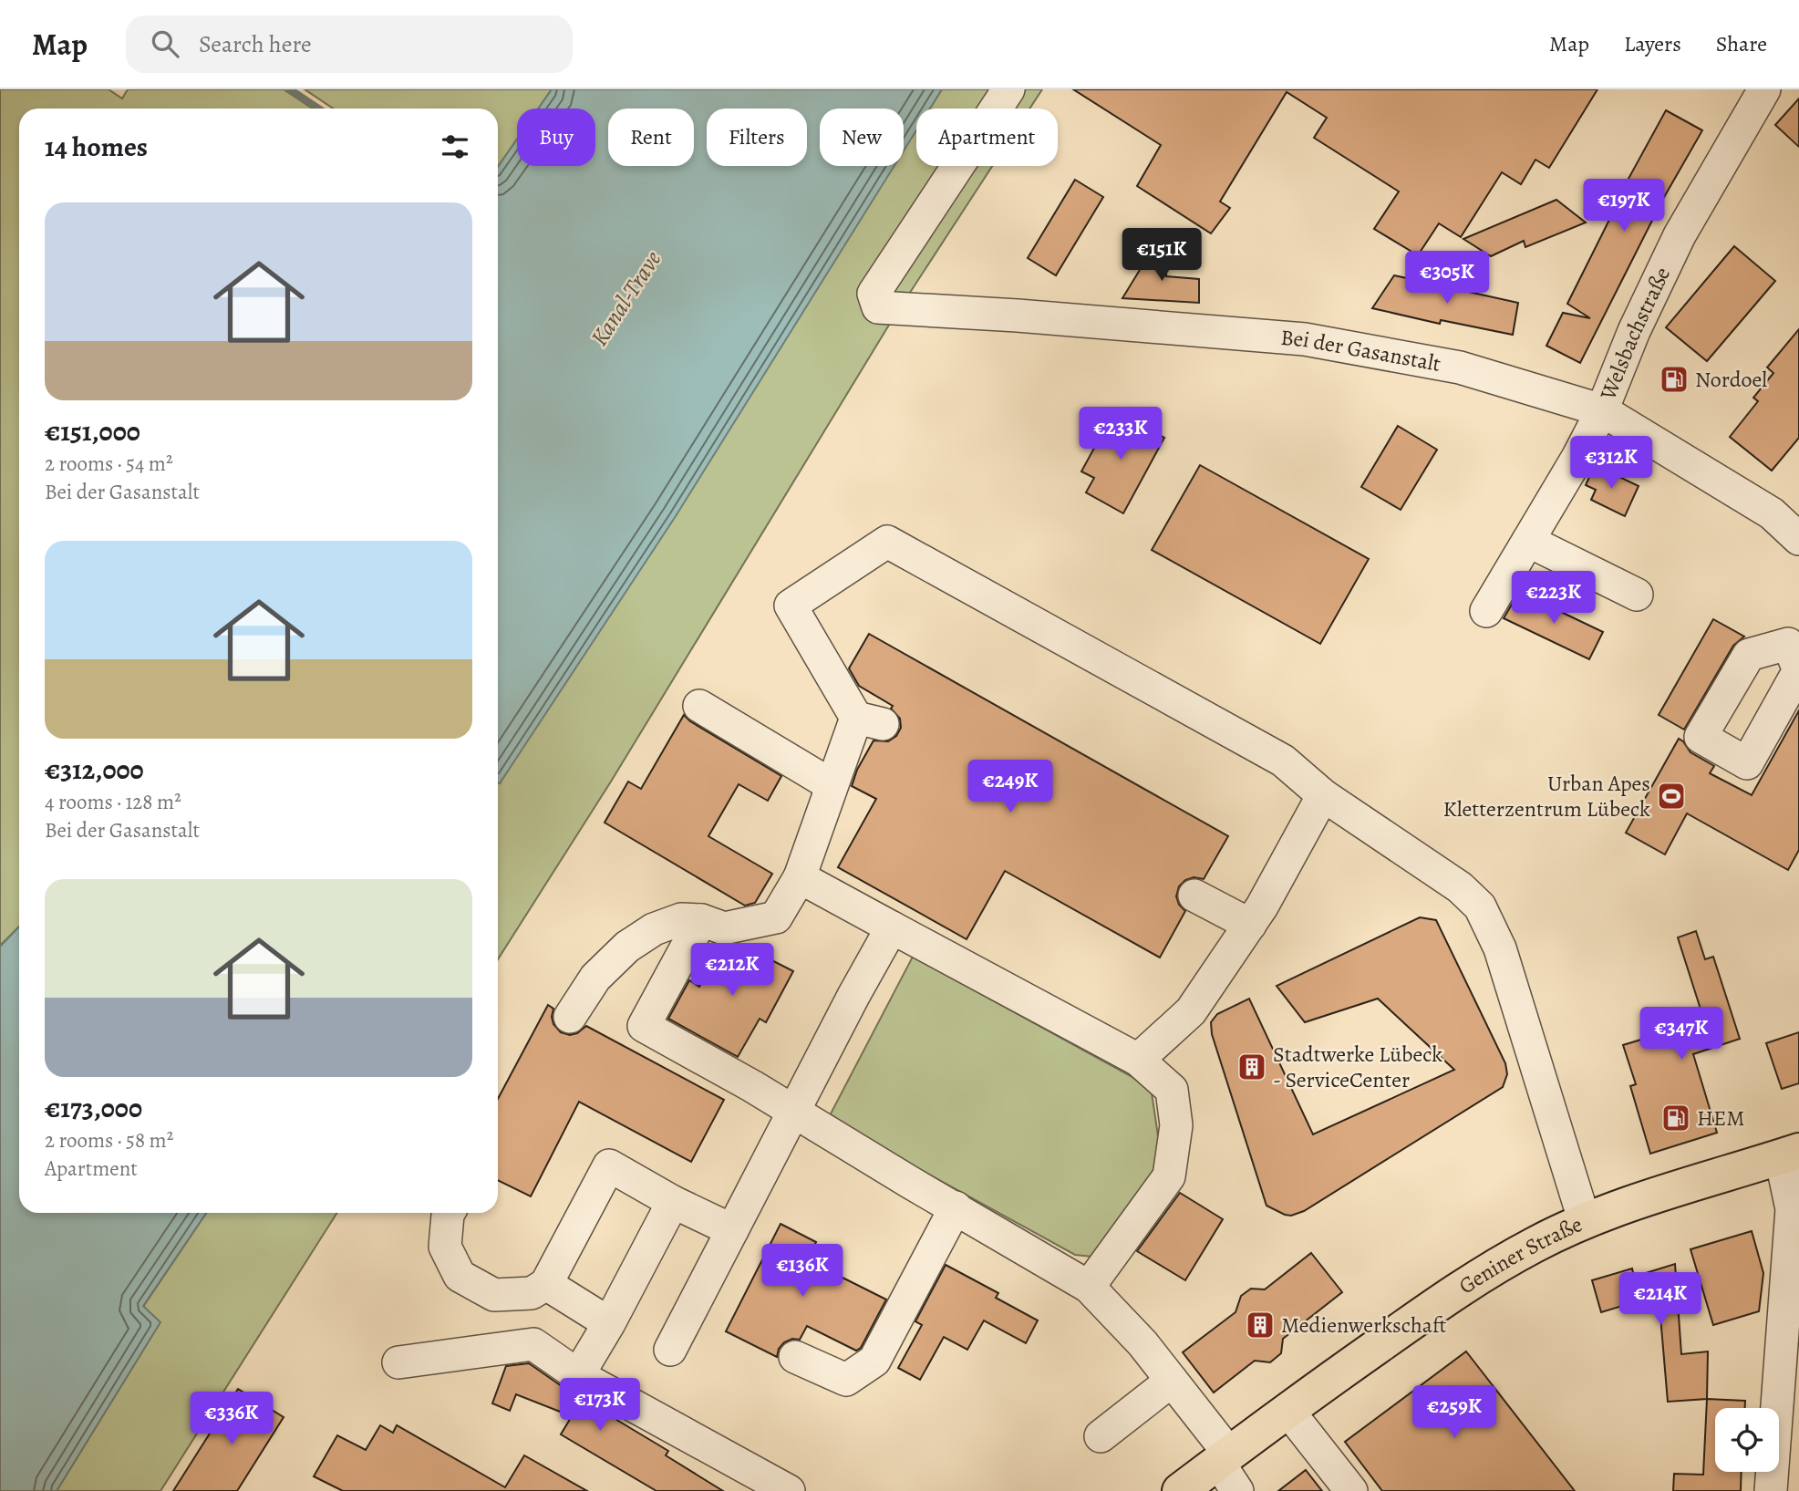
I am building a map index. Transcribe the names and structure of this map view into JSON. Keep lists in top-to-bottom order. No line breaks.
{"streets":{"main road":["Geniner Straße"],"street":["Welsbachstraße","Bei der Gasanstalt"]},"crossings":[["Welsbachstraße","Bei der Gasanstalt"]],"water":["Kanal-Trave"],"places":{"fuel station":["Nordoel","HEM"],"sports":["Urban Apes Kletterzentrum Lübeck"],"building":["Stadtwerke Lübeck - ServiceCenter","Medienwerkschaft"]},"page":{"header":"Map","search":"Search here","nav":["Map","Layers","Share"],"chip":["Buy","Rent","Filters","New","Apartment"],"heading":"14 homes","price":["€197K","€151K","€305K","€233K","€312K","€223K","€249K","€212K","€347K","€136K","€214K","€173K","€259K","€336K"],"list":[{"name":"€151,000","note":"2 rooms · 54 m² · Bei der Gasanstalt"},{"name":"€312,000","note":"4 rooms · 128 m² · Bei der Gasanstalt"},{"name":"€173,000","note":"2 rooms · 58 m² · Apartment"}]}}
